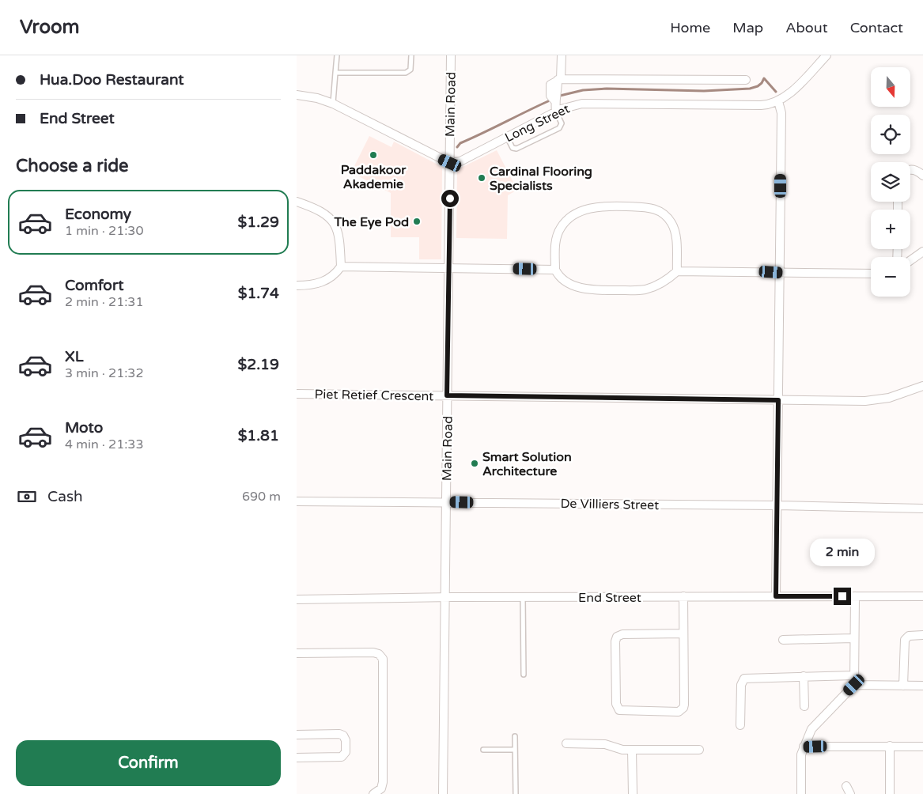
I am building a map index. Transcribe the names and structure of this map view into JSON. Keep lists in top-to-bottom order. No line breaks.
{"streets":{"street":["Main Road","Long Street","Piet Retief Crescent","De Villiers Street","End Street"]},"crossings":[["Main Road","Long Street"],["Main Road","Piet Retief Crescent"],["Main Road","De Villiers Street"],["Main Road","End Street"]],"places":["Paddakoor Akademie","Cardinal Flooring Specialists","The Eye Pod","Smart Solution Architecture"],"north":"bottom","page":{"header":"Vroom","nav":["Home","Map","About","Contact"],"banner":["Hua.Doo Restaurant","End Street"],"map_buttons":["+","−"],"heading":"Choose a ride","list":[{"name":"Economy","note":"1 min · 21:30","value":"$1.29"},{"name":"Comfort","note":"2 min · 21:31","value":"$1.74"},{"name":"XL","note":"3 min · 21:32","value":"$2.19"},{"name":"Moto","note":"4 min · 21:33","value":"$1.81"}],"pay":["Cash","690 m"],"bubble":"2 min","buttons":"Confirm"}}
